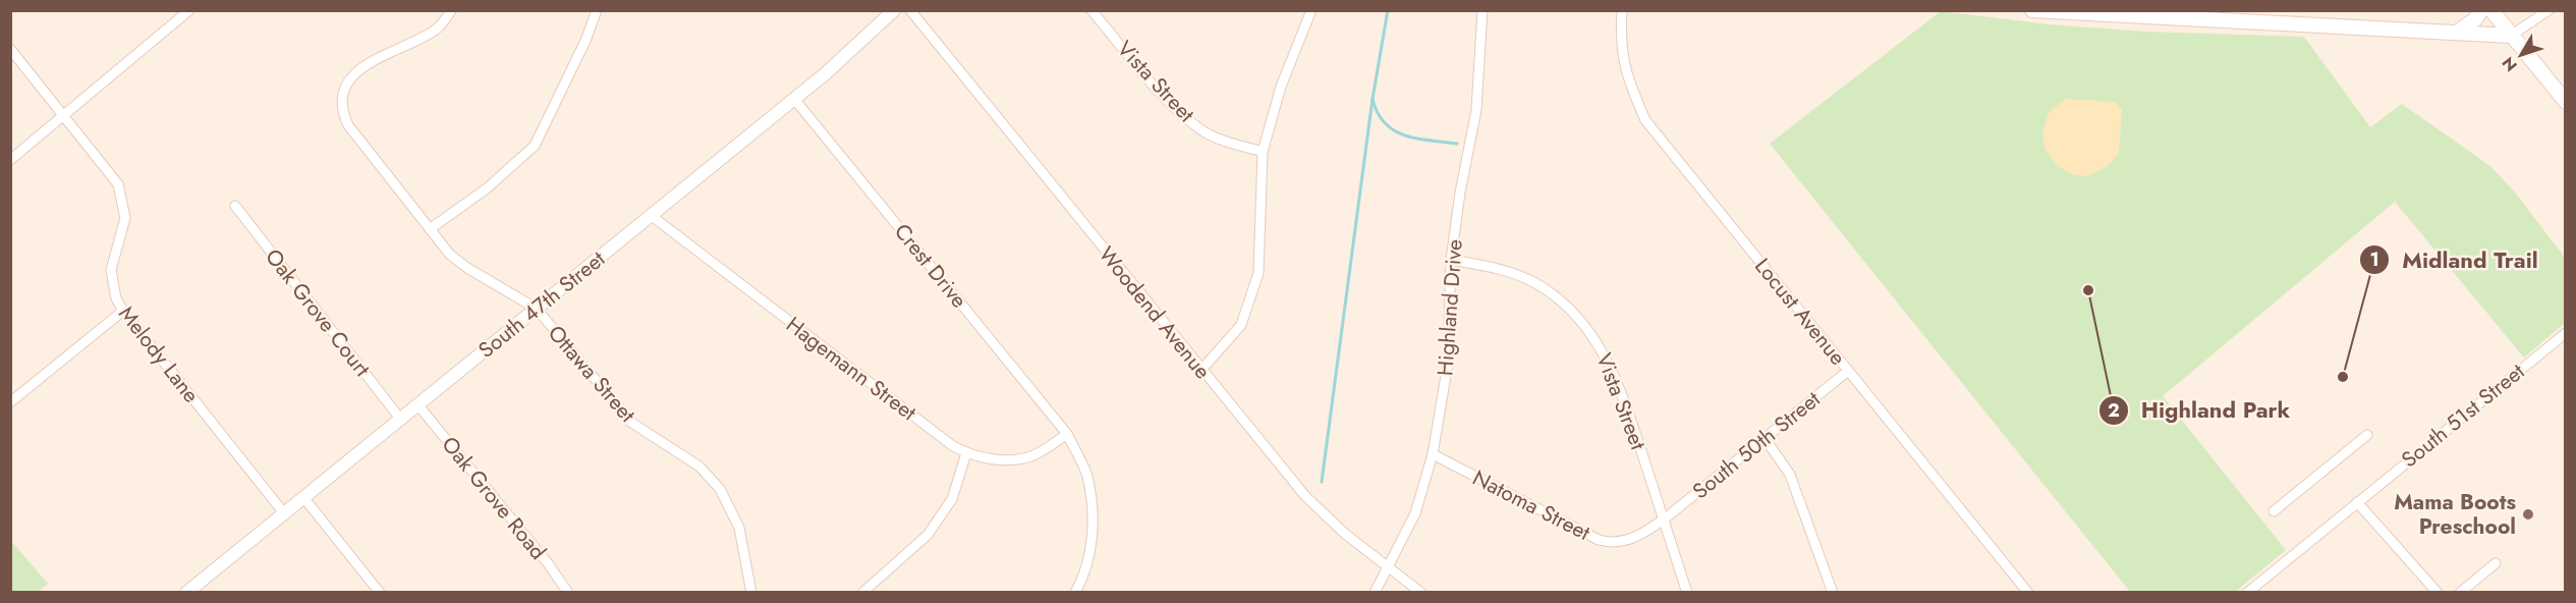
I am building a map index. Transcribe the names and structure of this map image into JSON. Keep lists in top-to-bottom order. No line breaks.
{"streets":{"street":["Vista Street","Crest Drive","South 47th Street","Highland Drive","Locust Avenue","Oak Grove Court","Woodend Avenue","Melody Lane","Hagemann Street","Ottawa Street","South 51st Street","South 50th Street","Oak Grove Road","Natoma Street"]},"crossings":[["Vista Street","Highland Drive"],["Vista Street","South 50th Street"],["Vista Street","Natoma Street"],["Crest Drive","South 47th Street"],["Crest Drive","Hagemann Street"],["South 47th Street","Oak Grove Court"],["South 47th Street","Melody Lane"],["South 47th Street","Hagemann Street"],["South 47th Street","Ottawa Street"],["South 47th Street","Oak Grove Road"],["Highland Drive","Woodend Avenue"],["Highland Drive","Natoma Street"],["Locust Avenue","South 50th Street"],["South 50th Street","Natoma Street"]],"places":["Highland Park","Midland Trail","Mama Boots Preschool"],"north":"bottom left"}
